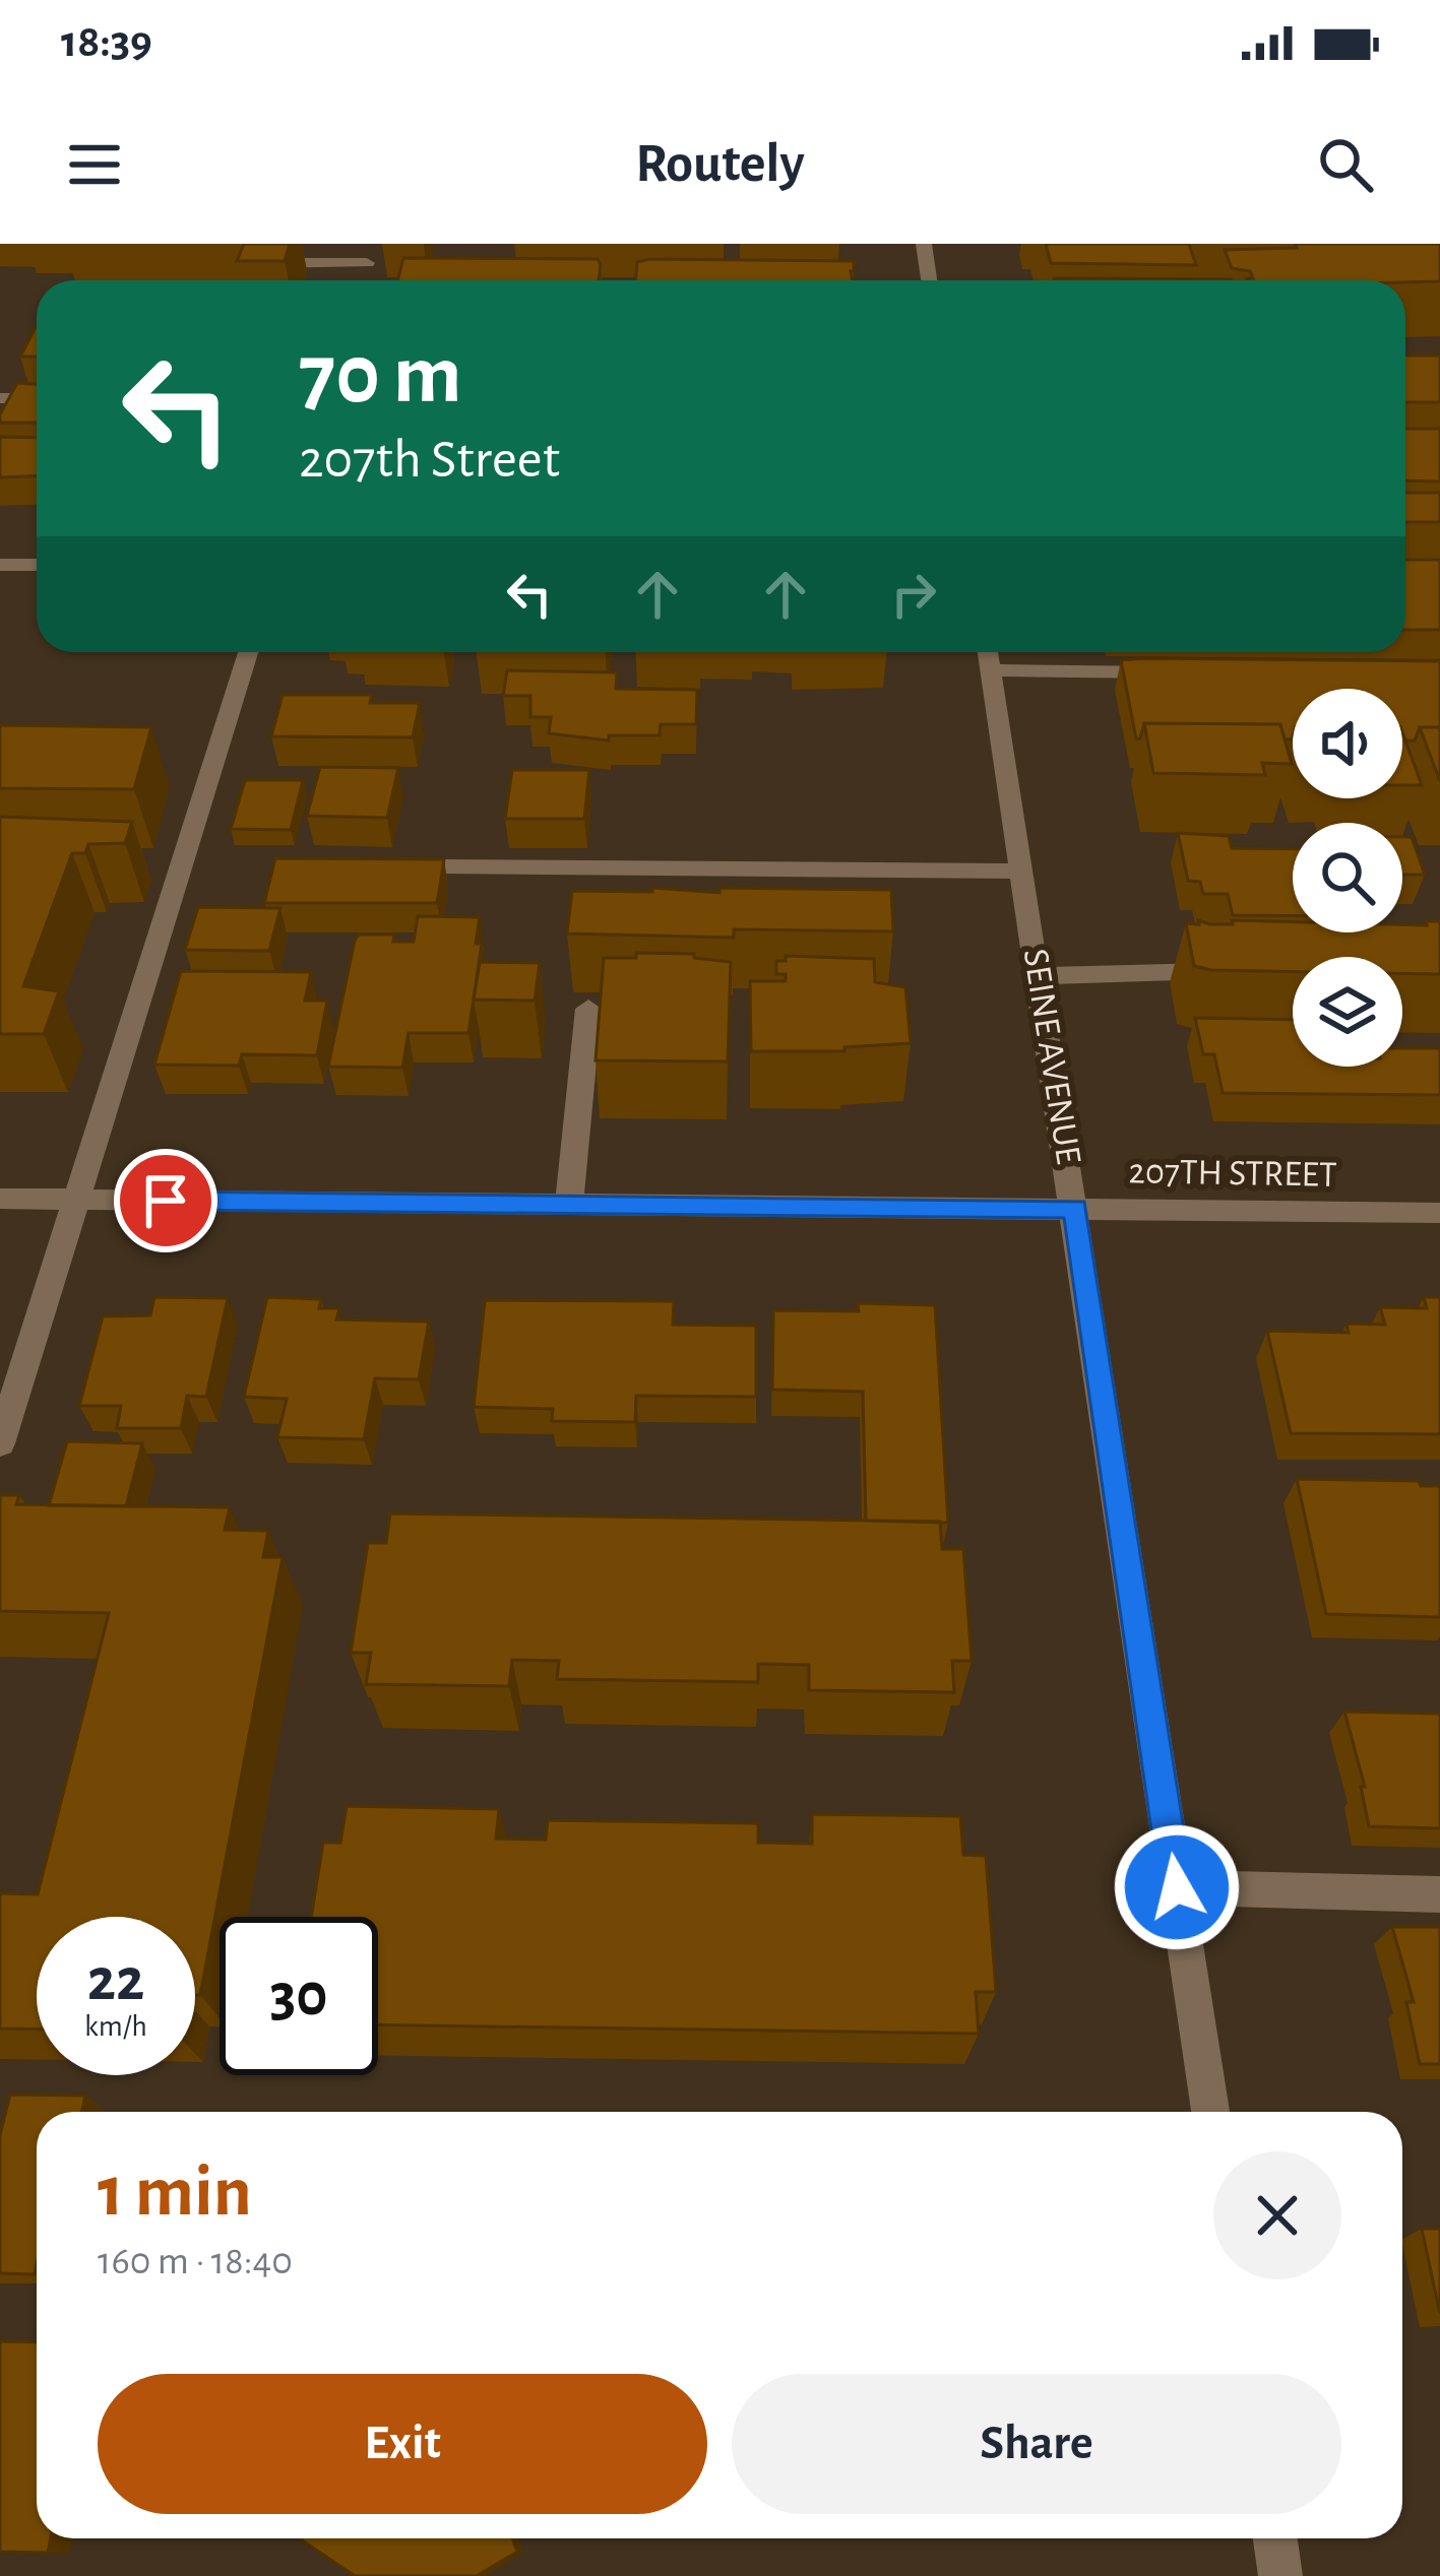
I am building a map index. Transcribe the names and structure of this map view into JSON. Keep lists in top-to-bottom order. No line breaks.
{"streets":{"street":["SEINE AVENUE","207TH STREET"]},"crossings":[["SEINE AVENUE","207TH STREET"]],"page":{"status":"18:39","header":"Routely","turn":["70 m","207th Street"],"speed":"22 km/h","limit":"30","heading":["1 min","160 m · 18:40"],"buttons":["Exit","Share"]}}
